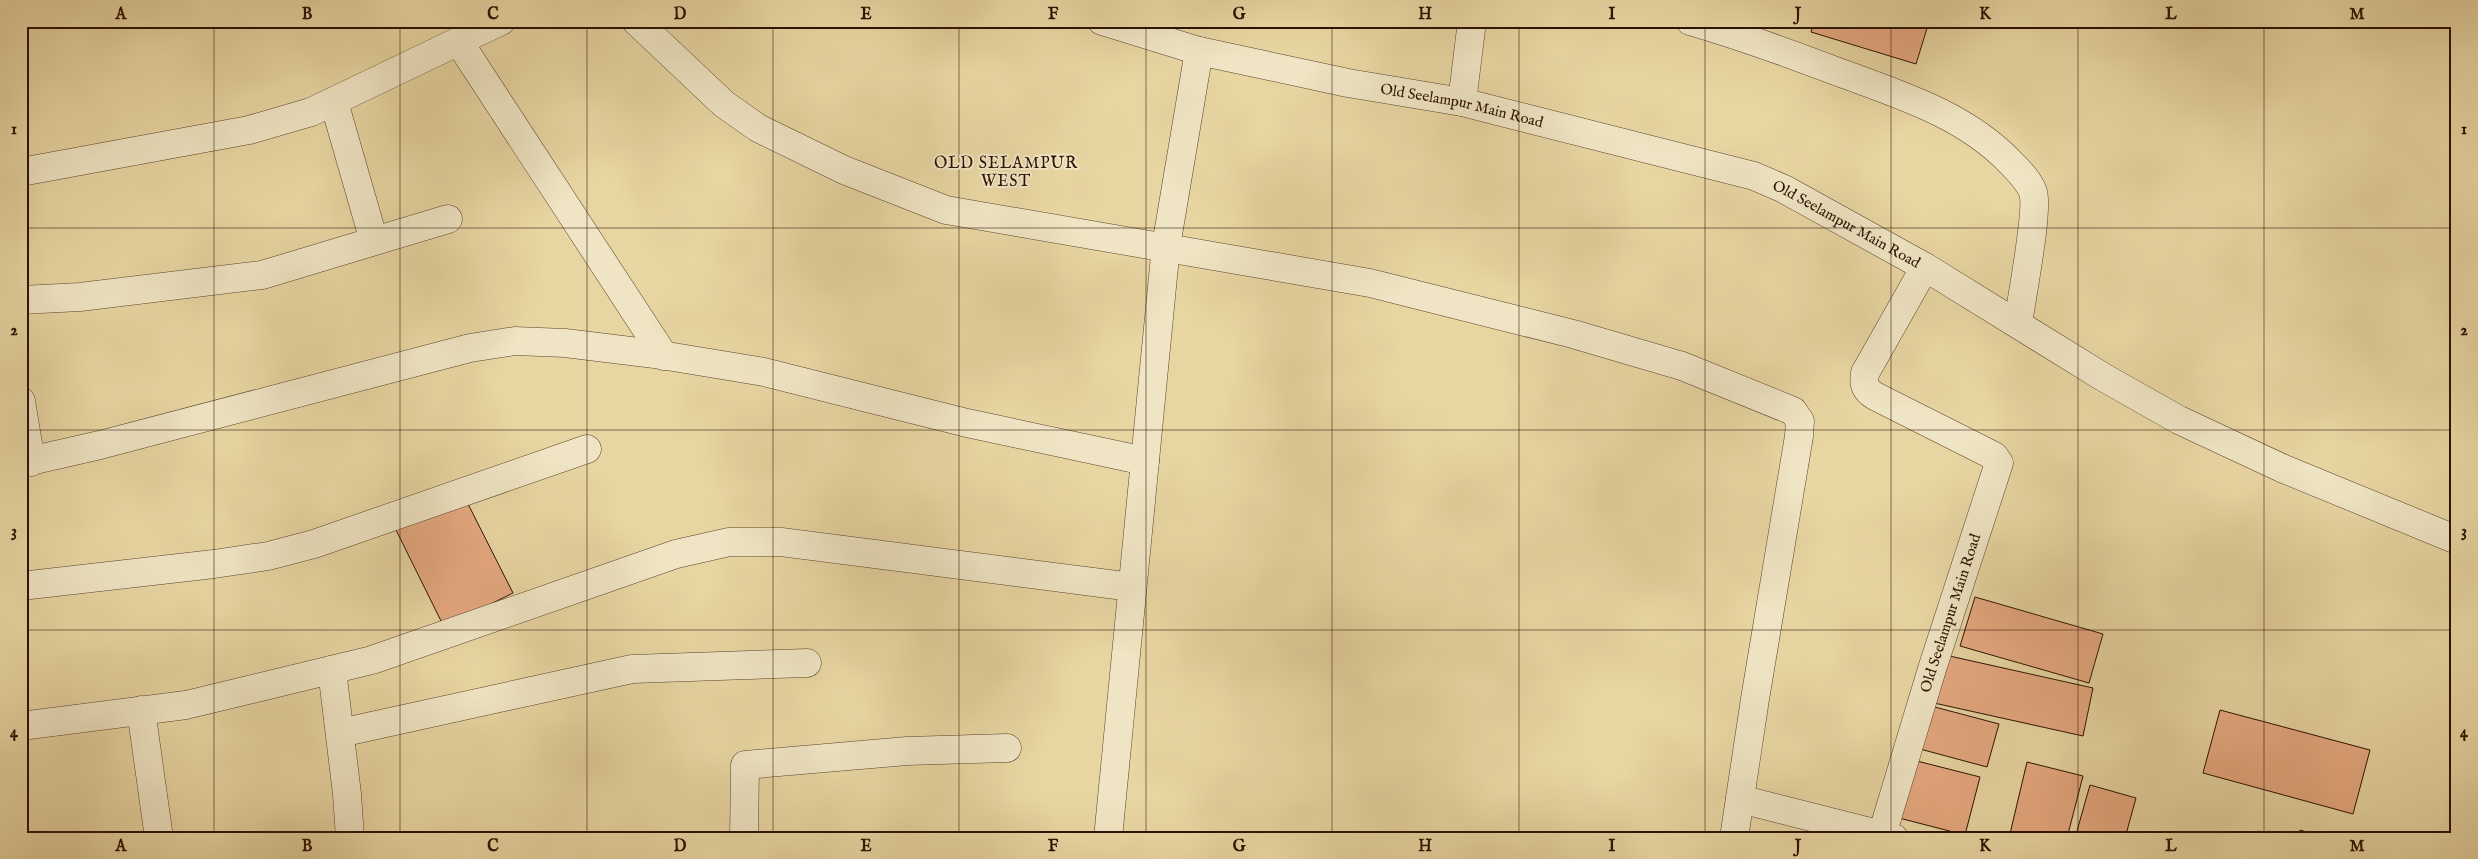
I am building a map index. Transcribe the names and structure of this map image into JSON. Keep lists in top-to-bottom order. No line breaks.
{"streets":{"street":["Old Seelampur Main Road"]},"districts":["OLD SELAMPUR WEST"],"grid":{"columns":["A","B","C","D","E","F","G","H","I","J","K","L","M"],"rows":["1","2","3","4"]}}
